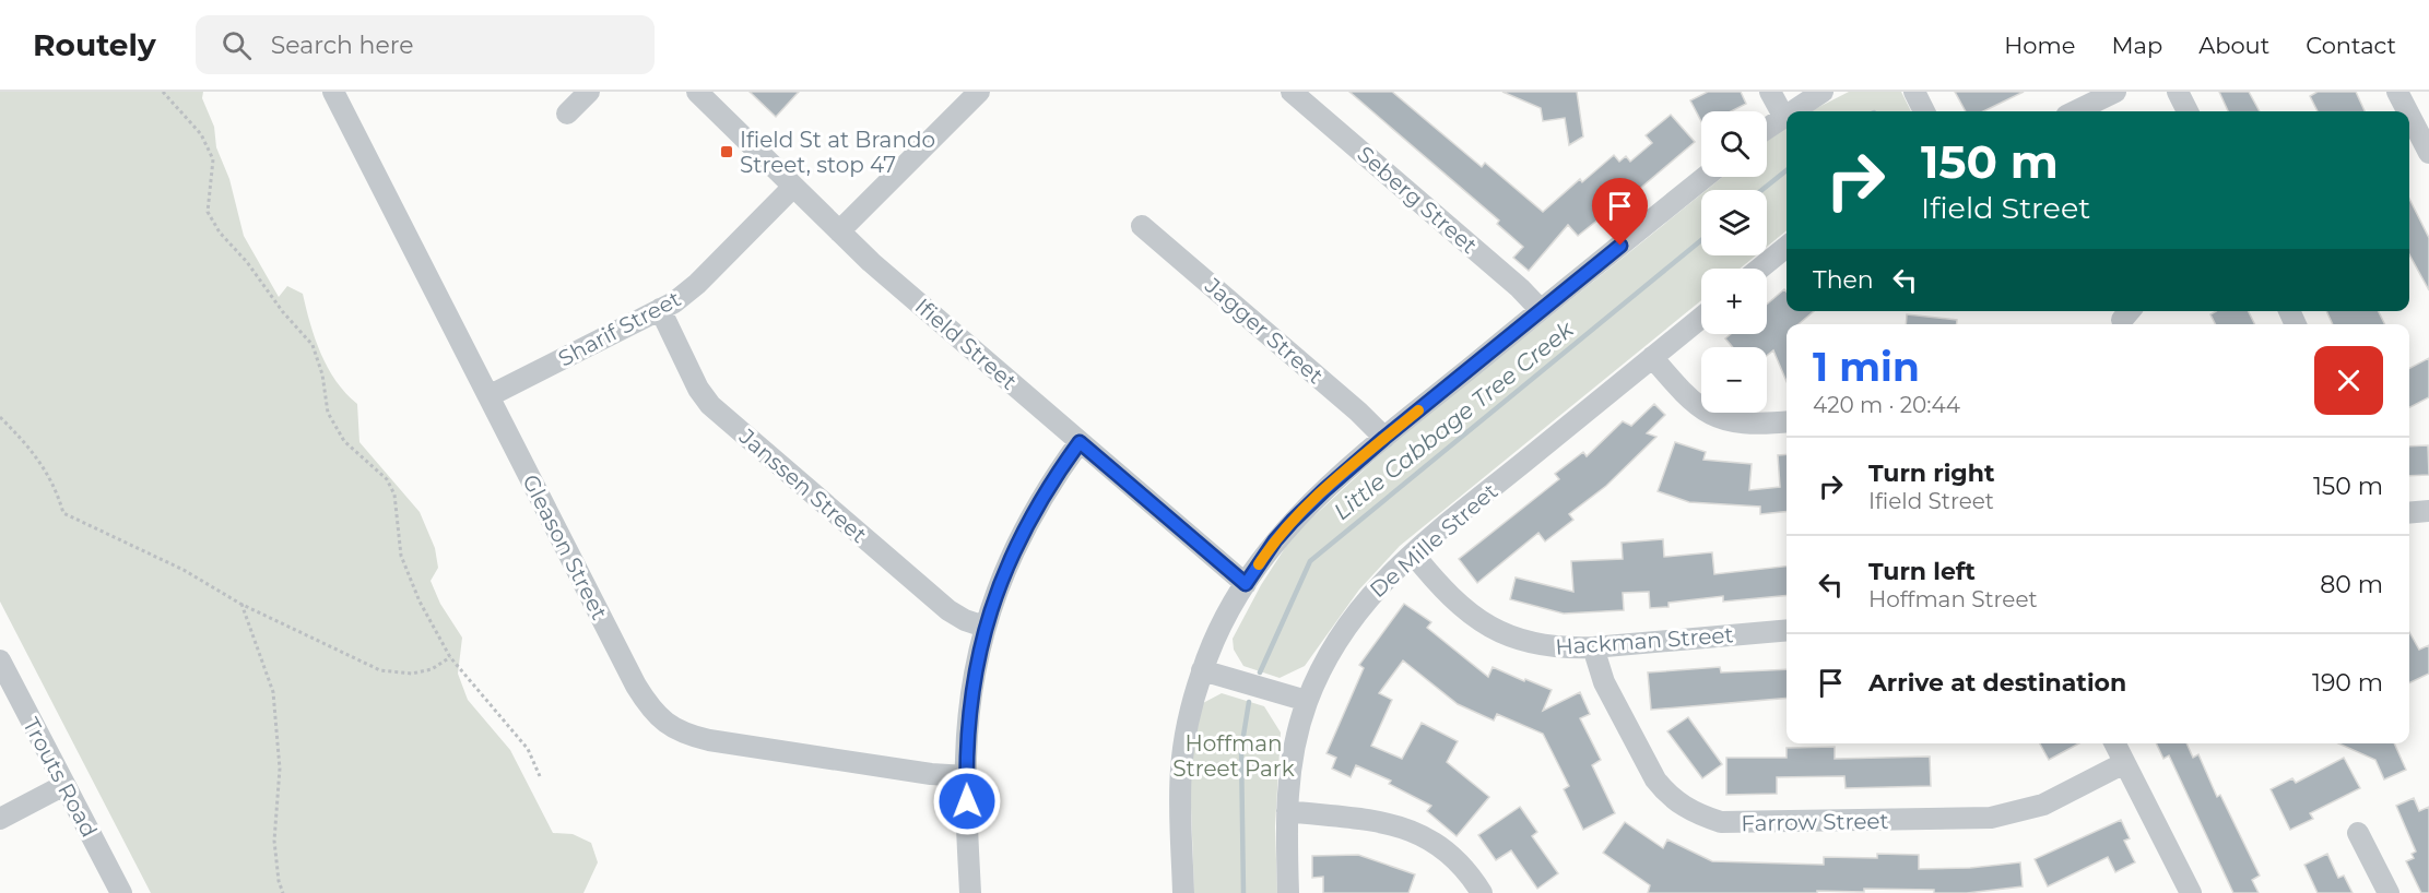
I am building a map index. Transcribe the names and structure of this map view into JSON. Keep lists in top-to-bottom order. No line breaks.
{"streets":{"street":["Seberg Street","Sharif Street","Jagger Street","Ifield Street","Janssen Street","De Mille Street","Gleason Street","Hackman Street","Trouts Road","Farrow Street"]},"crossings":[["Sharif Street","Ifield Street"],["Sharif Street","Janssen Street"],["Sharif Street","Gleason Street"],["De Mille Street","Hackman Street"],["Hackman Street","Farrow Street"]],"water":["Little Cabbage Tree Creek"],"parks":["Hoffman Street Park"],"places":{"transit":["Ifield St at Brando Street, stop 47"]},"page":{"header":"Routely","search":"Search here","nav":["Home","Map","About","Contact"],"map_buttons":["+","−"],"turn":["150 m","Ifield Street"],"then":"Then","heading":["1 min","420 m · 20:44"],"list":[{"name":"Turn right","note":"Ifield Street","value":"150 m"},{"name":"Turn left","note":"Hoffman Street","value":"80 m"},{"name":"Arrive at destination","value":"190 m"}]}}
